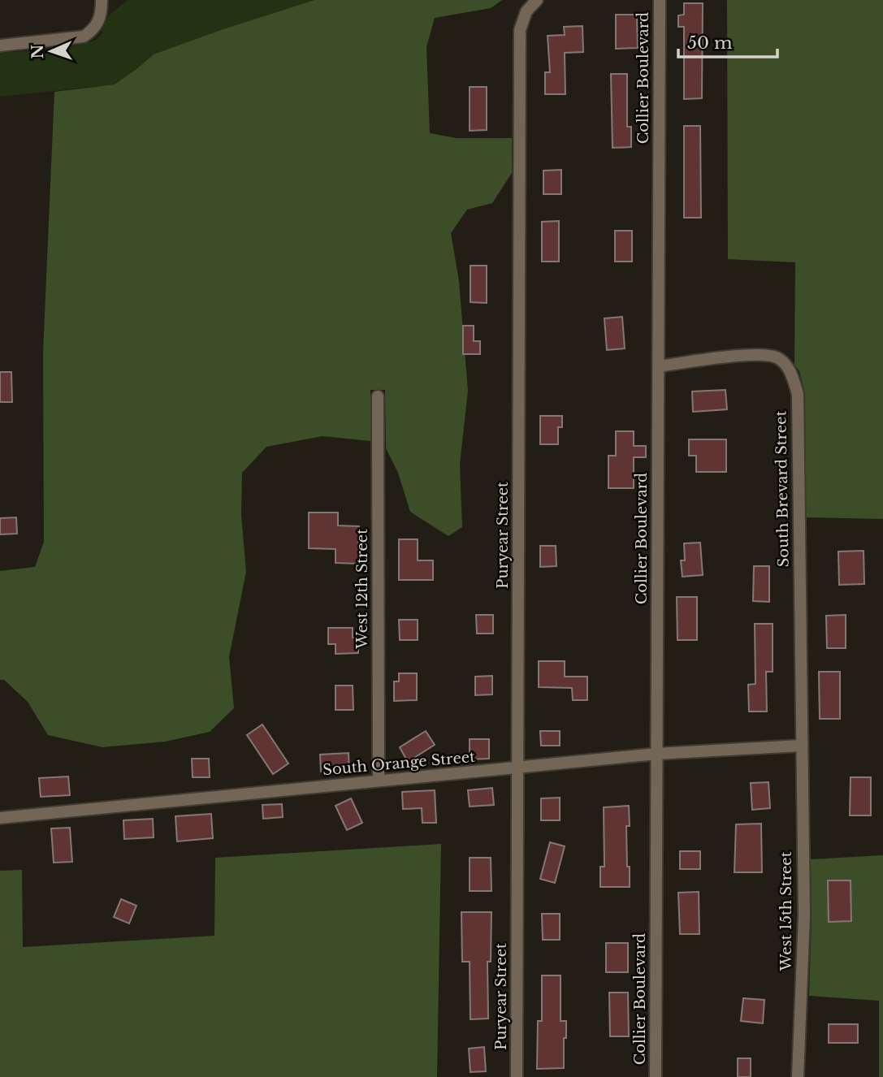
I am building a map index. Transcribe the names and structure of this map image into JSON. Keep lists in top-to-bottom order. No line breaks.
{"streets":{"street":["Collier Boulevard","South Brevard Street","Puryear Street","West 12th Street","South Orange Street","West 15th Street"]},"crossings":[["Collier Boulevard","South Brevard Street"],["Collier Boulevard","South Orange Street"],["South Brevard Street","South Orange Street"],["South Brevard Street","West 15th Street"],["Puryear Street","South Orange Street"],["West 12th Street","South Orange Street"],["South Orange Street","West 15th Street"]],"scale_bar":"50 m","north":"left"}
